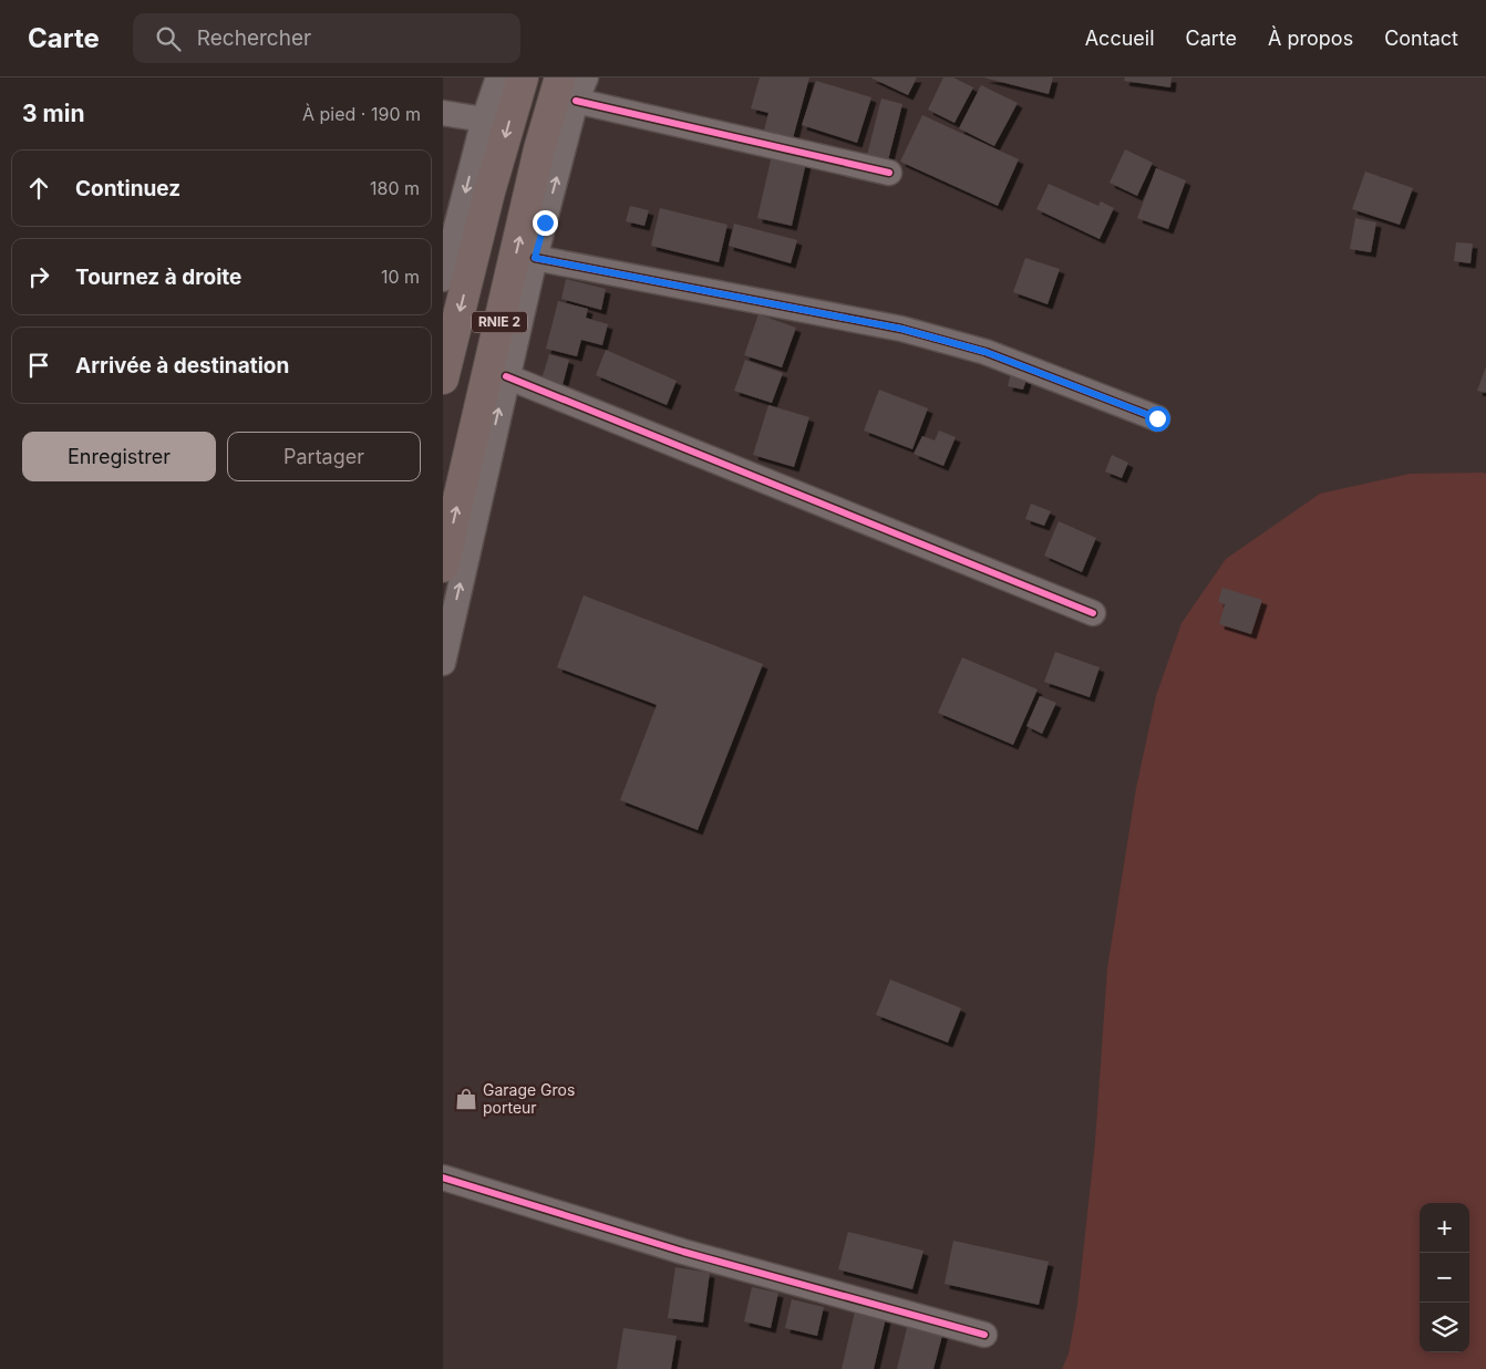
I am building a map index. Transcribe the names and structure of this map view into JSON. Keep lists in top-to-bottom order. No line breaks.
{"streets":{"highway":["RNIE 2"]},"places":{"shop":["Garage Gros porteur"]},"page":{"header":"Carte","search":"Rechercher","nav":["Accueil","Carte","À propos","Contact"],"heading":["3 min","À pied · 190 m"],"list":[["Continuez","180 m"],["Tournez à droite","10 m"],"Arrivée à destination"],"buttons":["Enregistrer","Partager"],"map_buttons":["+","−"]}}
